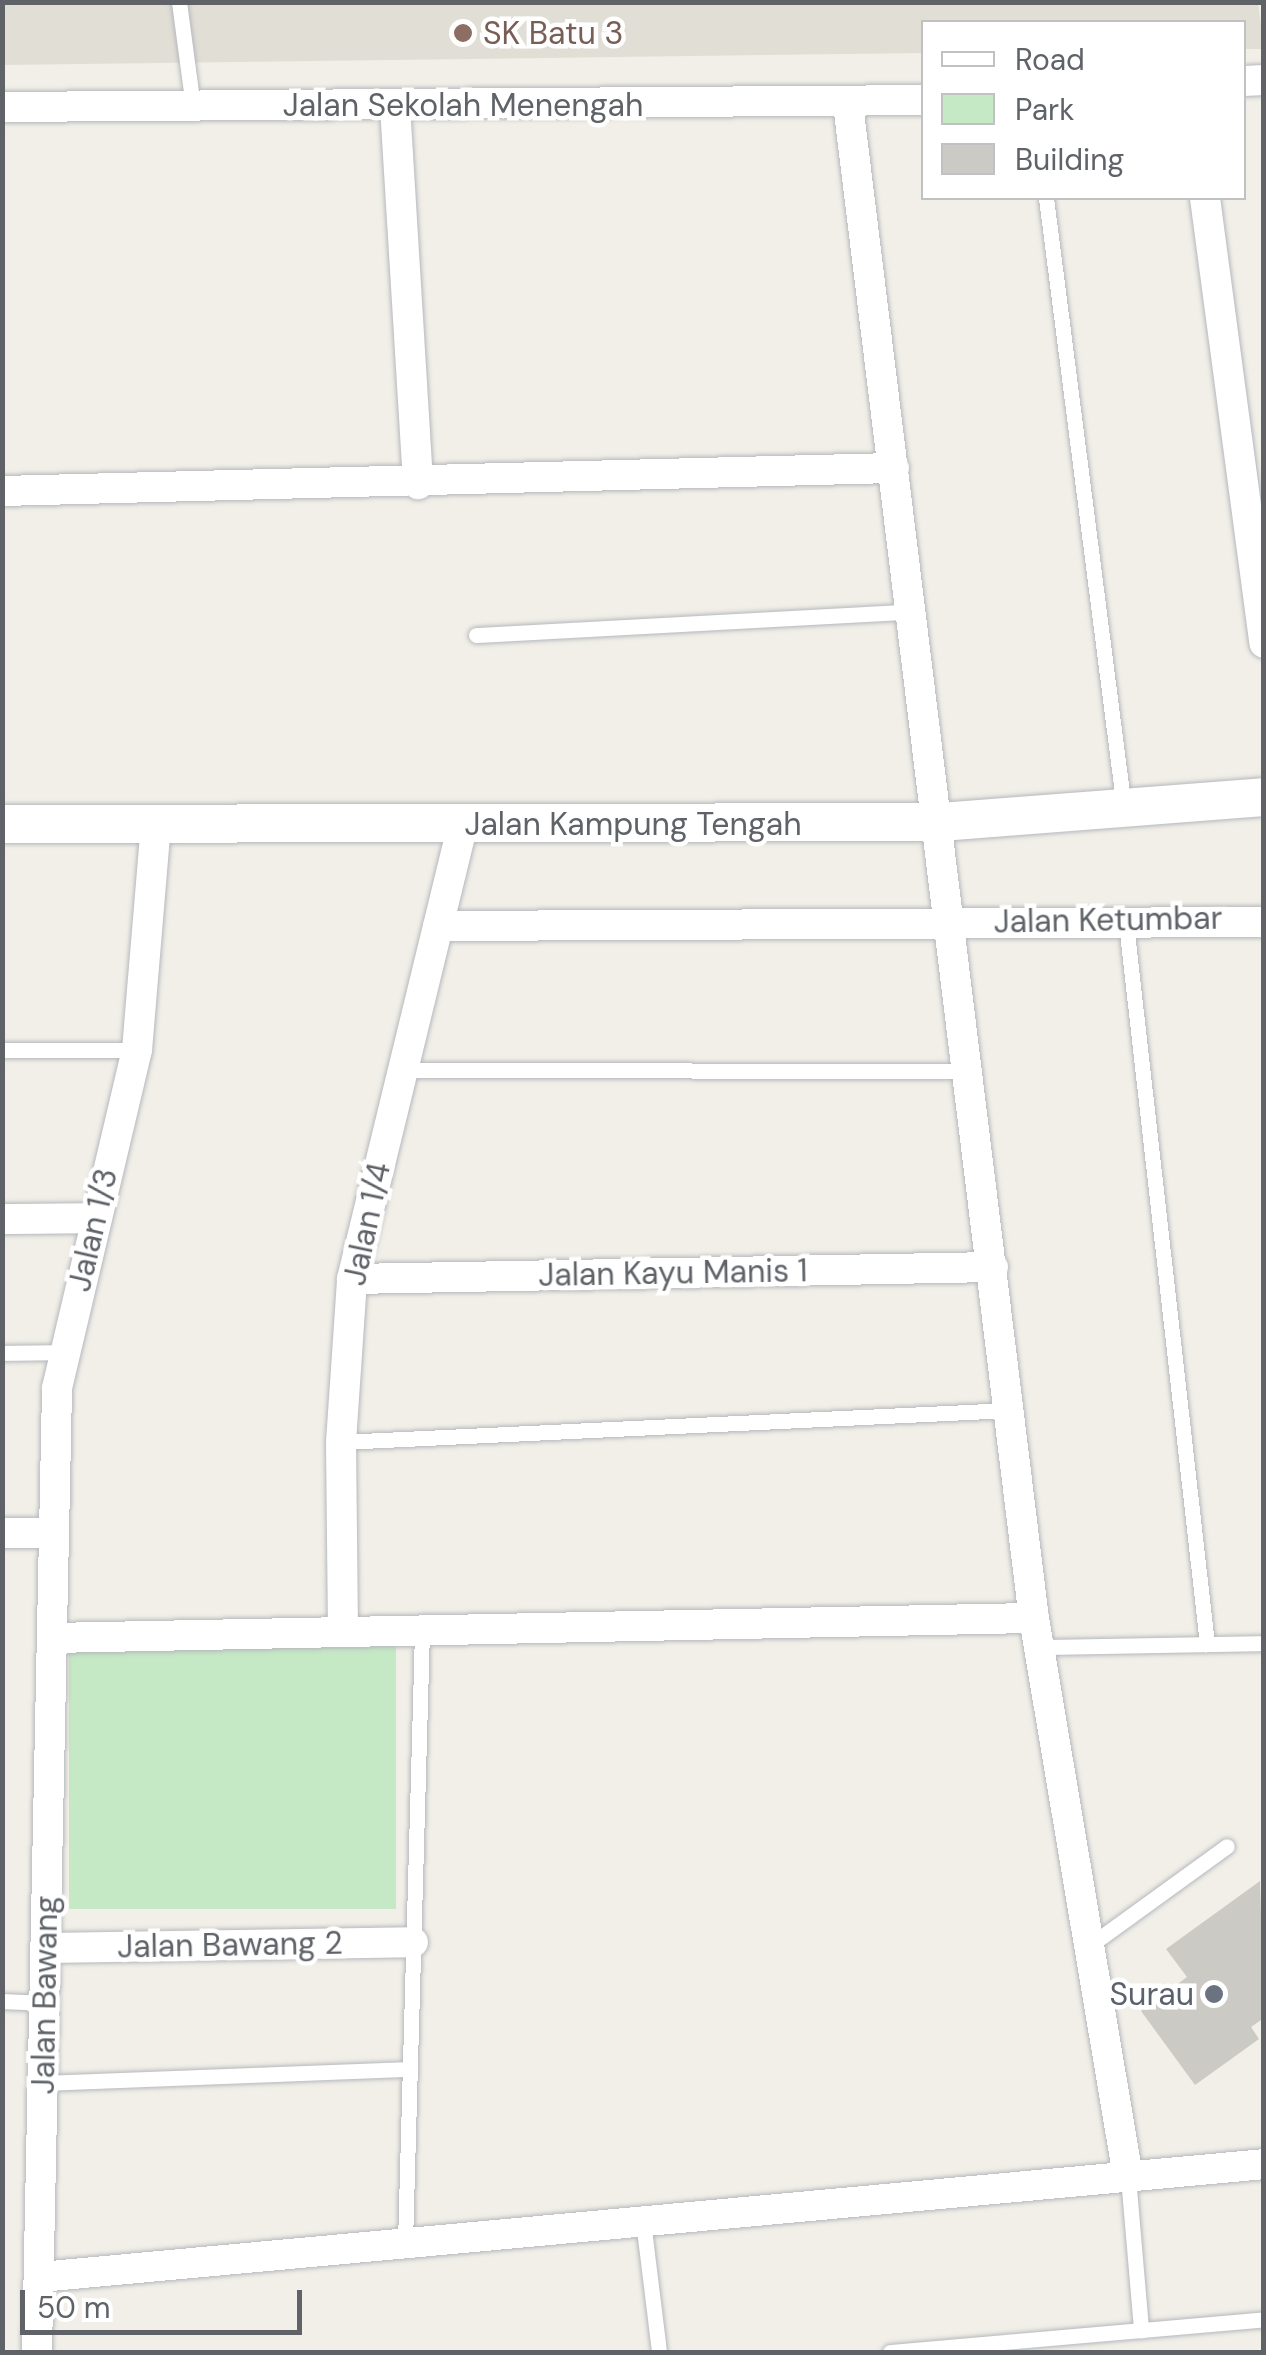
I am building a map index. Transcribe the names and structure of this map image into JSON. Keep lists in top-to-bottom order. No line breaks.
{"streets":{"street":["Jalan Sekolah Menengah","Jalan Kampung Tengah","Jalan Ketumbar","Jalan 1/4","Jalan 1/3","Jalan Kayu Manis 1","Jalan Bawang 2","Jalan Bawang"]},"crossings":[["Jalan Kampung Tengah","Jalan 1/4"],["Jalan Kampung Tengah","Jalan 1/3"],["Jalan Ketumbar","Jalan 1/4"],["Jalan 1/4","Jalan Kayu Manis 1"],["Jalan 1/3","Jalan Bawang"],["Jalan Bawang 2","Jalan Bawang"]],"places":["SK Batu 3","Surau"],"legend":["Road","Park","Building"],"scale_bar":"50 m"}
